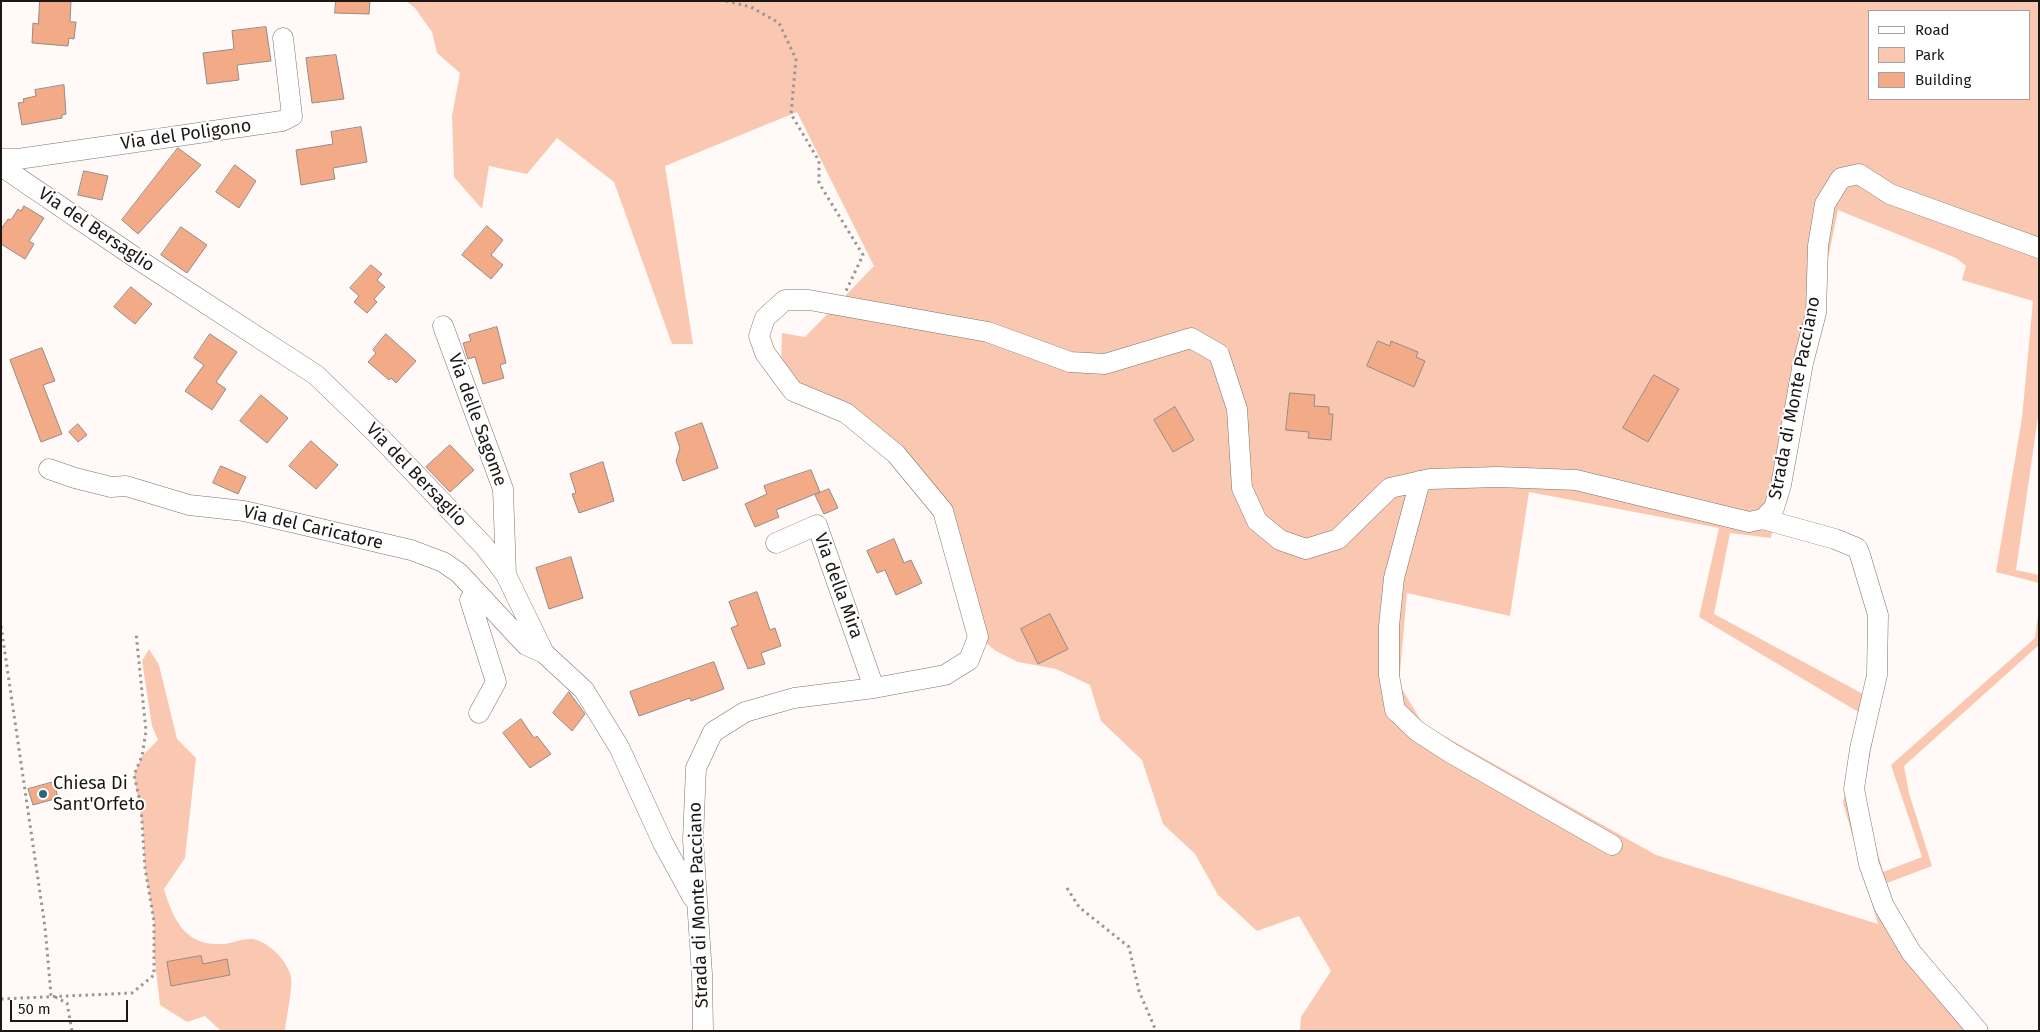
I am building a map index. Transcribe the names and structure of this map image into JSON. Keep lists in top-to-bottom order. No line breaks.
{"streets":{"street":["Via del Poligono","Via del Bersaglio","Strada di Monte Pacciano","Via delle Sagome","Via del Caricatore","Via della Mira"]},"crossings":[["Via del Bersaglio","Strada di Monte Pacciano"],["Via del Bersaglio","Via delle Sagome"],["Via del Bersaglio","Via del Caricatore"],["Strada di Monte Pacciano","Via della Mira"]],"places":["Chiesa Di Sant'Orfeto"],"legend":["Road","Park","Building"],"scale_bar":"50 m"}
